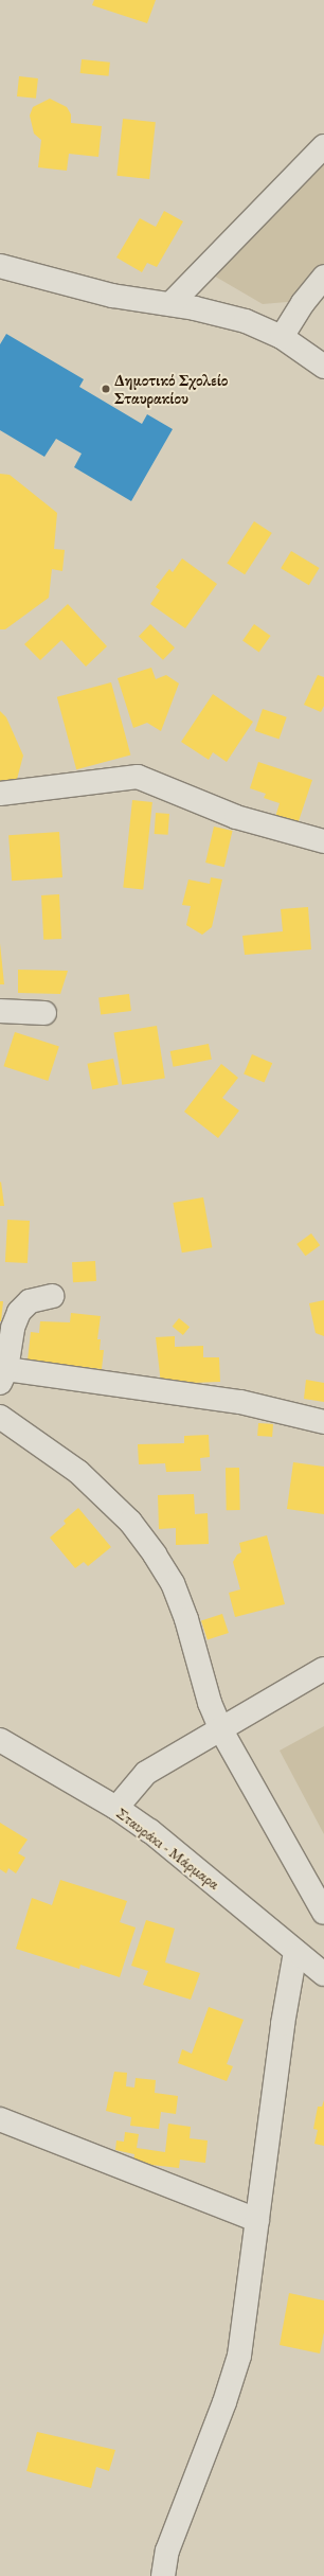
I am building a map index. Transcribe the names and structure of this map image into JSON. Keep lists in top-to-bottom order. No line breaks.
{"streets":{"street":["Σταυράκι - Μάρμαρα"]},"places":["Δημοτικό Σχολείο Σταυρακίου"]}
